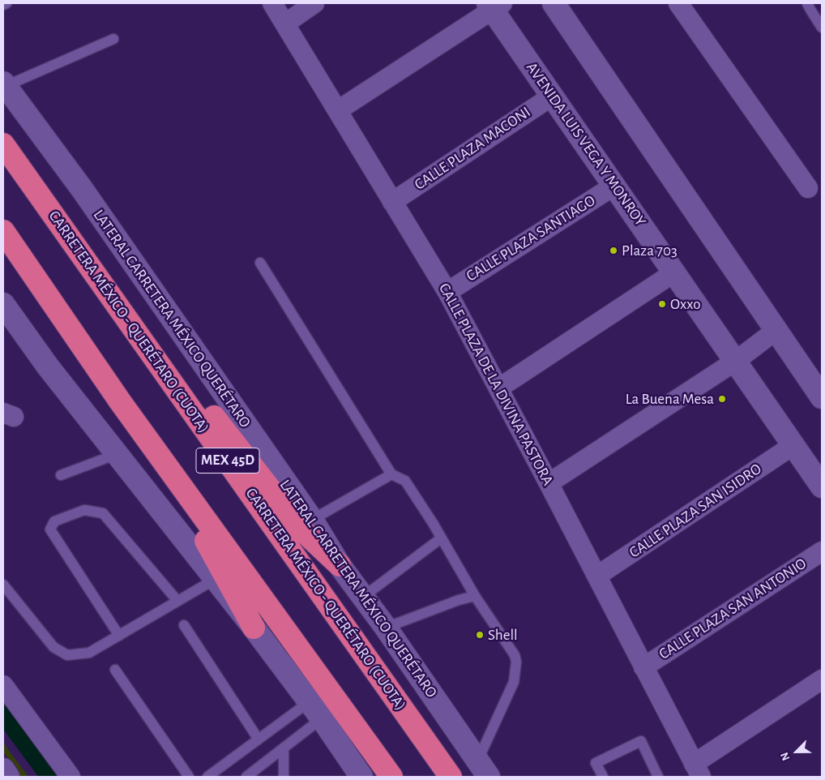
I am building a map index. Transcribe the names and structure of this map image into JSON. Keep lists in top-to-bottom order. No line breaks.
{"streets":{"highway":["CARRETERA MÉXICO - QUERÉTARO (CUOTA)","MEX 45D"],"main road":["AVENIDA LUIS VEGA Y MONROY","LATERAL CARRETERA MÉXICO QUERÉTARO"],"street":["CALLE PLAZA MACONI","CALLE PLAZA SANTIAGO","CALLE PLAZA DE LA DIVINA PASTORA","CALLE PLAZA SAN ISIDRO","CALLE PLAZA SAN ANTONIO"]},"crossings":[["AVENIDA LUIS VEGA Y MONROY","CALLE PLAZA MACONI"],["AVENIDA LUIS VEGA Y MONROY","CALLE PLAZA SANTIAGO"],["AVENIDA LUIS VEGA Y MONROY","CALLE PLAZA SAN ISIDRO"],["CALLE PLAZA MACONI","CALLE PLAZA DE LA DIVINA PASTORA"],["CALLE PLAZA SANTIAGO","CALLE PLAZA DE LA DIVINA PASTORA"],["CALLE PLAZA DE LA DIVINA PASTORA","CALLE PLAZA SAN ISIDRO"],["CALLE PLAZA DE LA DIVINA PASTORA","CALLE PLAZA SAN ANTONIO"]],"places":["Plaza 703","Oxxo","La Buena Mesa","Shell"],"north":"bottom left"}
